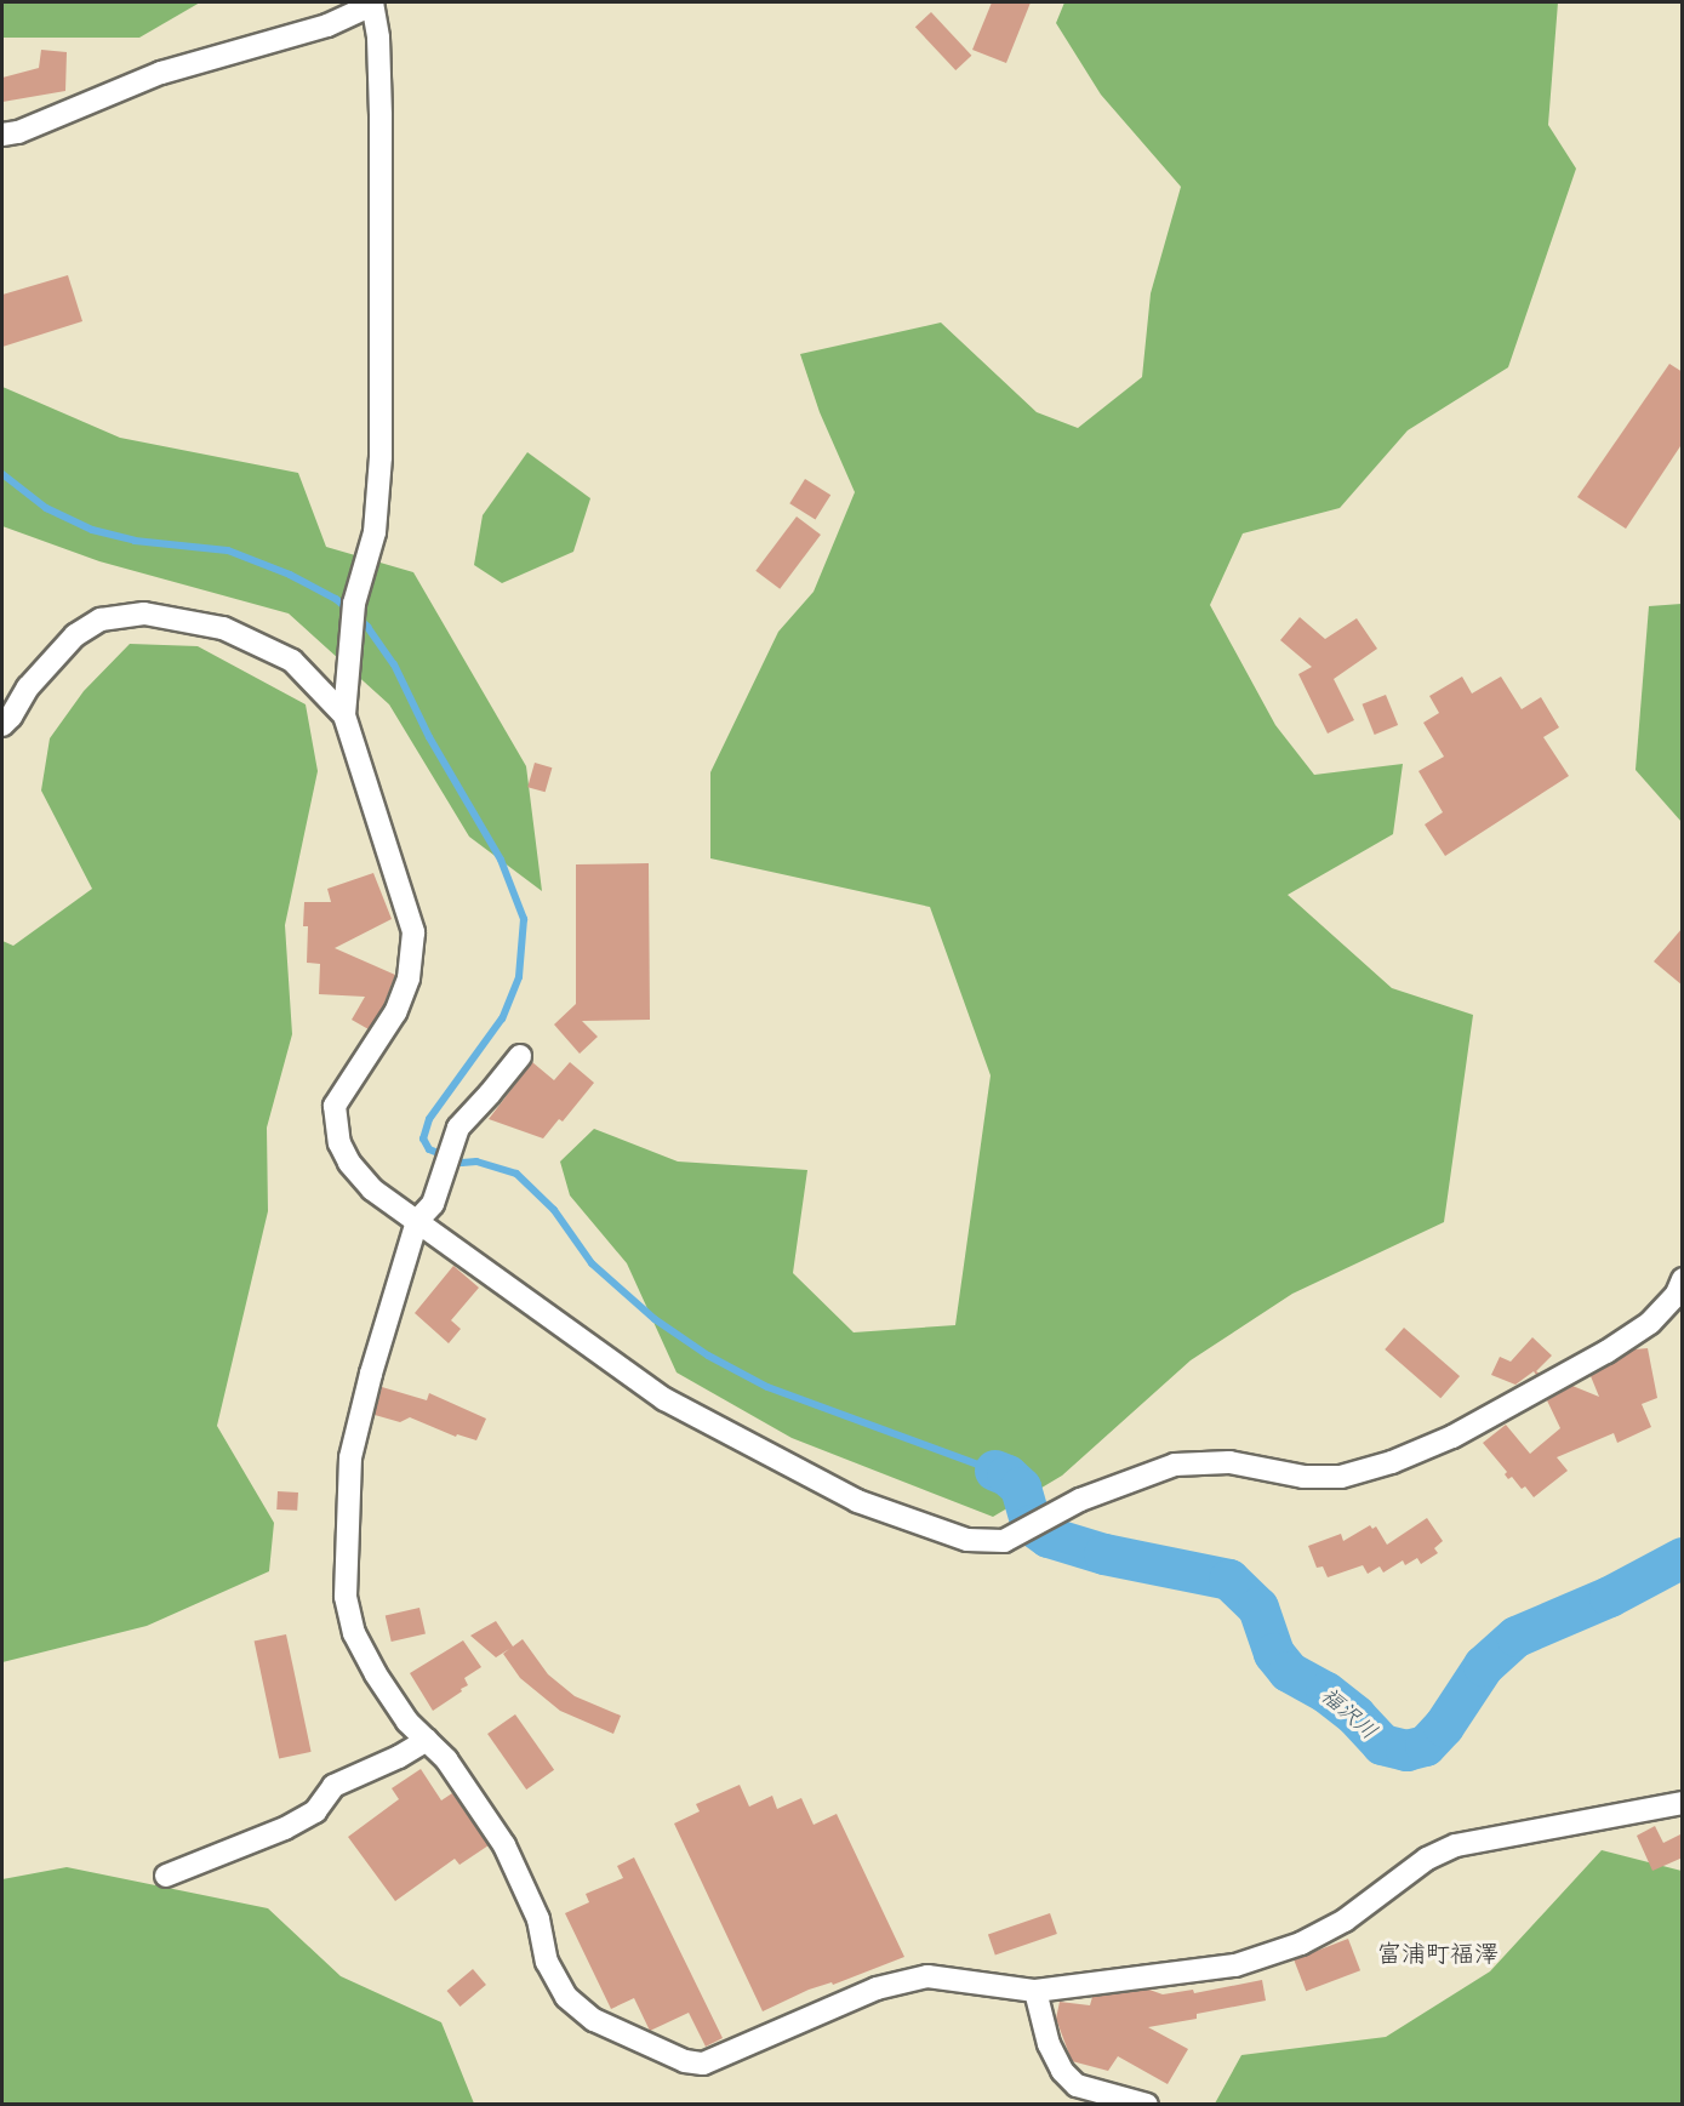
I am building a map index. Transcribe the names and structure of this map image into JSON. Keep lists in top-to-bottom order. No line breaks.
{"districts":["富浦町福澤"],"water":["福沢川"]}
